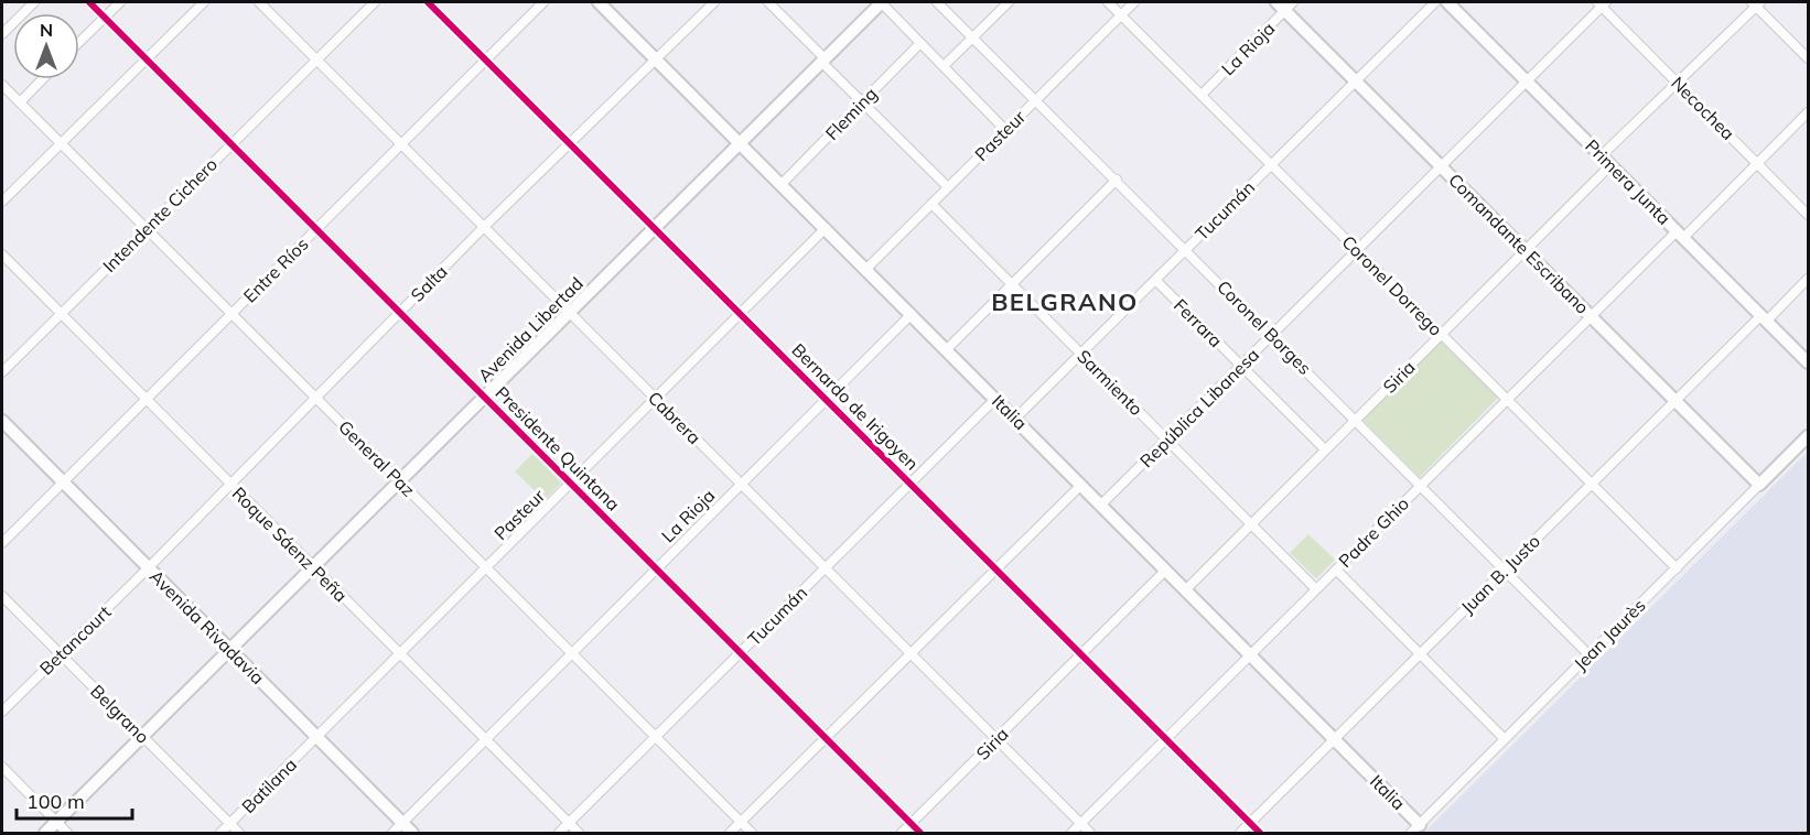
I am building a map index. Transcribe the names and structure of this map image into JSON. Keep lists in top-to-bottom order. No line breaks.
{"streets":{"main road":["Primera Junta","Comandante Escribano","Avenida Libertad","Italia","Avenida Rivadavia","Jean Jaurès"],"street":["La Rioja","Necochea","Fleming","Pasteur","Tucumán","Intendente Cichero","Entre Ríos","Salta","Coronel Dorrego","Ferrara","Coronel Borges","Siria","Sarmiento","Bernardo de Irigoyen","República Libanesa","Cabrera","Presidente Quintana","General Paz","Padre Ghio","Roque Sáenz Peña","Juan B. Justo","Betancourt","Belgrano","Batilana"]},"crossings":[["La Rioja","Comandante Escribano"],["La Rioja","Coronel Dorrego"],["La Rioja","Bernardo de Irigoyen"],["La Rioja","Italia"],["La Rioja","Cabrera"],["La Rioja","Presidente Quintana"],["La Rioja","General Paz"],["La Rioja","Roque Sáenz Peña"],["La Rioja","Avenida Rivadavia"],["Necochea","República Libanesa"],["Necochea","Padre Ghio"],["Fleming","Italia"],["Pasteur","Coronel Dorrego"],["Pasteur","Coronel Borges"],["Pasteur","Sarmiento"],["Pasteur","Bernardo de Irigoyen"],["Pasteur","Italia"],["Pasteur","Cabrera"],["Pasteur","Presidente Quintana"],["Pasteur","General Paz"],["Pasteur","Roque Sáenz Peña"],["Pasteur","Avenida Rivadavia"],["Pasteur","Batilana"],["Primera Junta","Siria"],["Primera Junta","República Libanesa"],["Primera Junta","Padre Ghio"],["Primera Junta","Juan B. Justo"],["Tucumán","Comandante Escribano"],["Tucumán","Coronel Dorrego"],["Tucumán","Ferrara"],["Tucumán","Coronel Borges"],["Tucumán","Sarmiento"],["Tucumán","Bernardo de Irigoyen"],["Tucumán","Italia"],["Tucumán","Cabrera"],["Tucumán","Presidente Quintana"],["Tucumán","General Paz"],["Tucumán","Roque Sáenz Peña"],["Intendente Cichero","Cabrera"],["Intendente Cichero","Presidente Quintana"],["Intendente Cichero","General Paz"],["Intendente Cichero","Roque Sáenz Peña"],["Comandante Escribano","Siria"],["Comandante Escribano","República Libanesa"],["Comandante Escribano","Padre Ghio"],["Comandante Escribano","Juan B. Justo"],["Comandante Escribano","Jean Jaurès"],["Entre Ríos","Bernardo de Irigoyen"],["Entre Ríos","Cabrera"],["Entre Ríos","Presidente Quintana"],["Entre Ríos","General Paz"],["Entre Ríos","Roque Sáenz Peña"],["Entre Ríos","Avenida Rivadavia"],["Salta","Bernardo de Irigoyen"],["Salta","Italia"],["Salta","Cabrera"],["Salta","Presidente Quintana"],["Salta","General Paz"],["Salta","Roque Sáenz Peña"],["Salta","Avenida Rivadavia"],["Salta","Betancourt"],["Coronel Dorrego","Siria"],["Coronel Dorrego","República Libanesa"],["Coronel Dorrego","Padre Ghio"],["Coronel Dorrego","Juan B. Justo"],["Coronel Dorrego","Jean Jaurès"],["Ferrara","Siria"],["Ferrara","República Libanesa"],["Coronel Borges","Siria"],["Coronel Borges","República Libanesa"],["Coronel Borges","Padre Ghio"],["Coronel Borges","Juan B. Justo"],["Coronel Borges","Jean Jaurès"],["Avenida Libertad","Bernardo de Irigoyen"],["Avenida Libertad","Italia"],["Avenida Libertad","Cabrera"],["Avenida Libertad","Presidente Quintana"],["Avenida Libertad","General Paz"],["Avenida Libertad","Roque Sáenz Peña"],["Avenida Libertad","Avenida Rivadavia"],["Avenida Libertad","Belgrano"],["Siria","Sarmiento"],["Siria","Bernardo de Irigoyen"],["Siria","Italia"],["Siria","Cabrera"],["Siria","Presidente Quintana"],["Sarmiento","República Libanesa"],["Sarmiento","Padre Ghio"],["Bernardo de Irigoyen","Padre Ghio"],["Bernardo de Irigoyen","Juan B. Justo"],["República Libanesa","Italia"],["Italia","Padre Ghio"],["Italia","Juan B. Justo"],["Italia","Jean Jaurès"],["Cabrera","Padre Ghio"],["Avenida Rivadavia","Betancourt"],["Avenida Rivadavia","Batilana"],["Betancourt","Belgrano"],["Belgrano","Batilana"]],"districts":["BELGRANO"],"scale_bar":"100 m","north":"top"}
